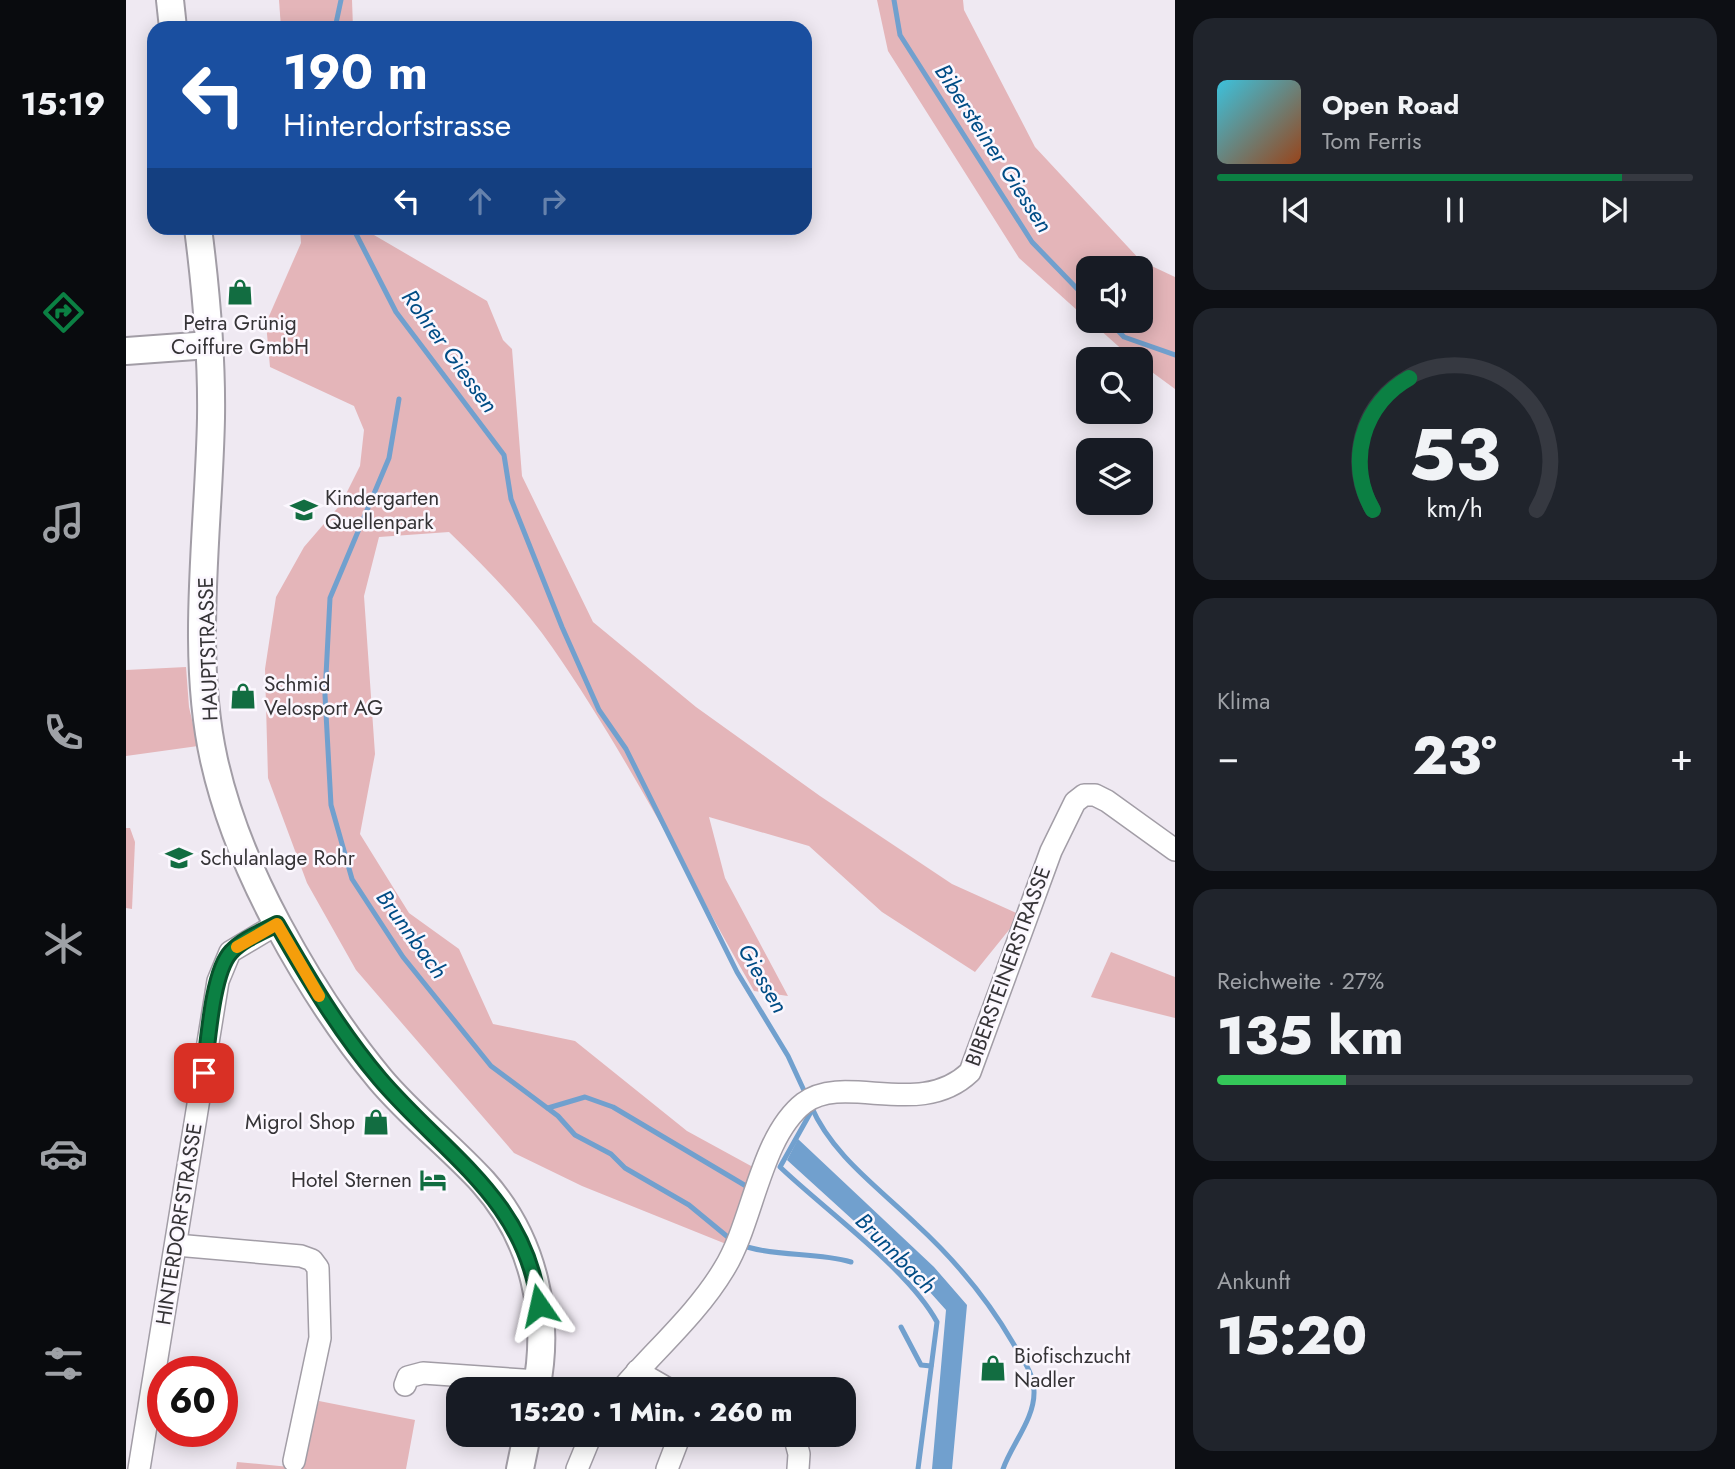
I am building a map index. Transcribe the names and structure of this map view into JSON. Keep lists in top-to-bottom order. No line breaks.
{"streets":{"main road":["HAUPTSTRASSE"],"street":["BIBERSTEINERSTRASSE","HINTERDORFSTRASSE"]},"crossings":[["HAUPTSTRASSE","HINTERDORFSTRASSE"]],"water":["Bibersteiner Giessen","Rohrer Giessen","Brunnbach","Giessen"],"places":{"shop":["Petra Grünig Coiffure GmbH","Schmid Velosport AG","Migrol Shop","Biofischzucht Nadler"],"school or university":["Kindergarten Quellenpark","Schulanlage Rohr"],"hotel":["Hotel Sternen"]},"page":{"tabs":"15:19","turn":["190 m","Hinterdorfstrasse"],"song":["Open Road","Tom Ferris"],"tile":["Klima",["Reichweite · 27%","135 km"],["Ankunft","15:20"]],"heat":["−","23°","+"],"limit":"60","trip":"15:20 · 1 Min. · 260 m","gauge":["53","km/h"]}}
